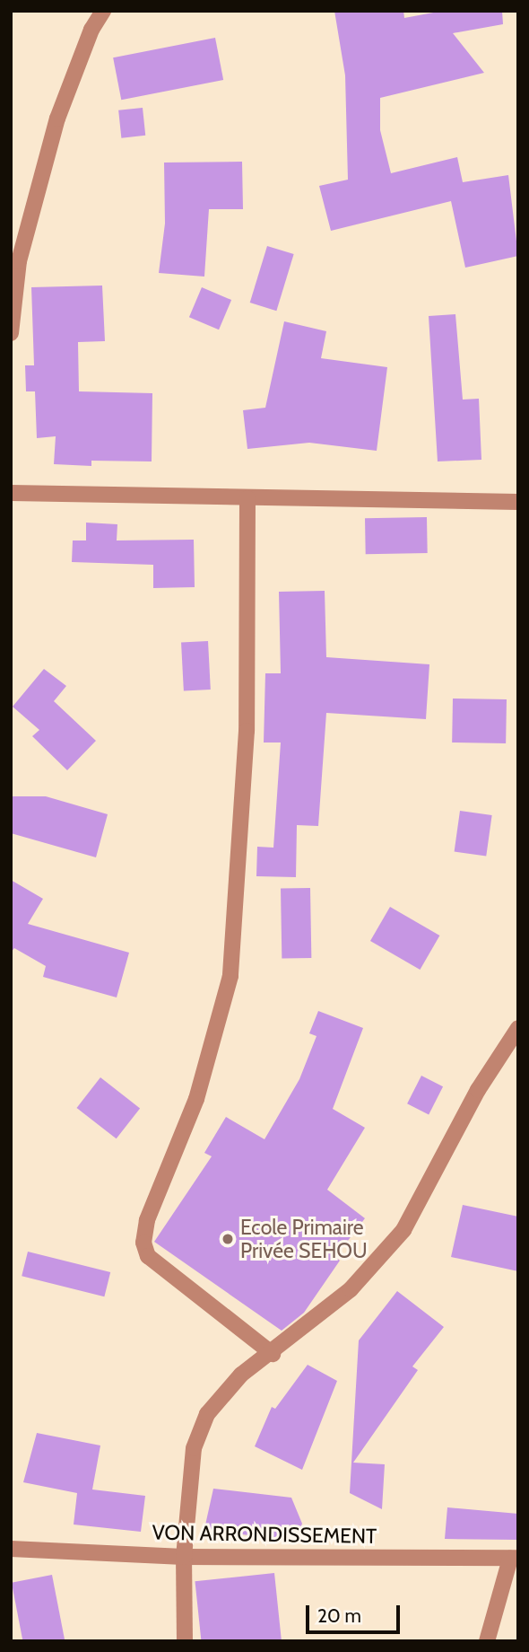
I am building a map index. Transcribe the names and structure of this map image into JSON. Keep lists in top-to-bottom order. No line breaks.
{"streets":{"street":["VON ARRONDISSEMENT"]},"places":["Ecole Primaire Privée SEHOU"],"scale_bar":"20 m"}
